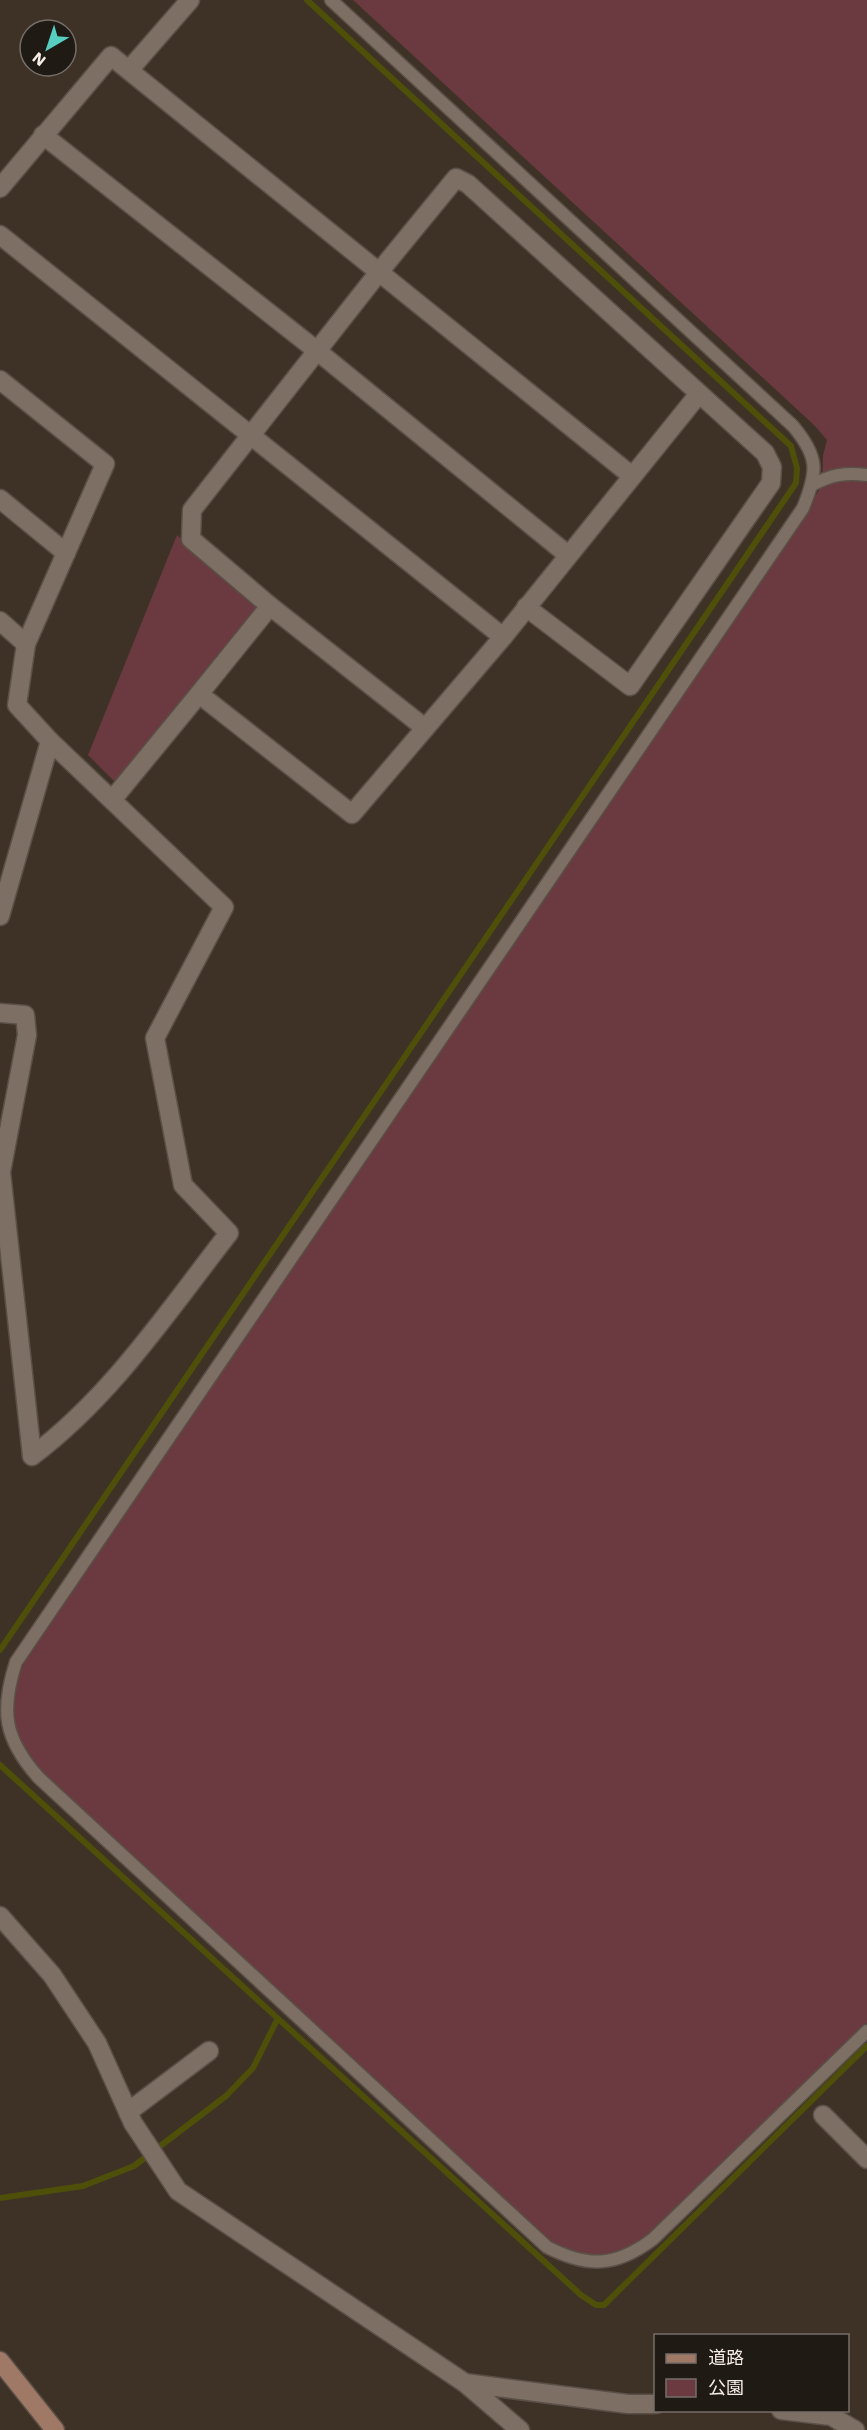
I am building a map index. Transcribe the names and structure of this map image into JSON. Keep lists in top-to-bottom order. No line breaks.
{"legend":["道路","公園"],"north":"bottom left"}
